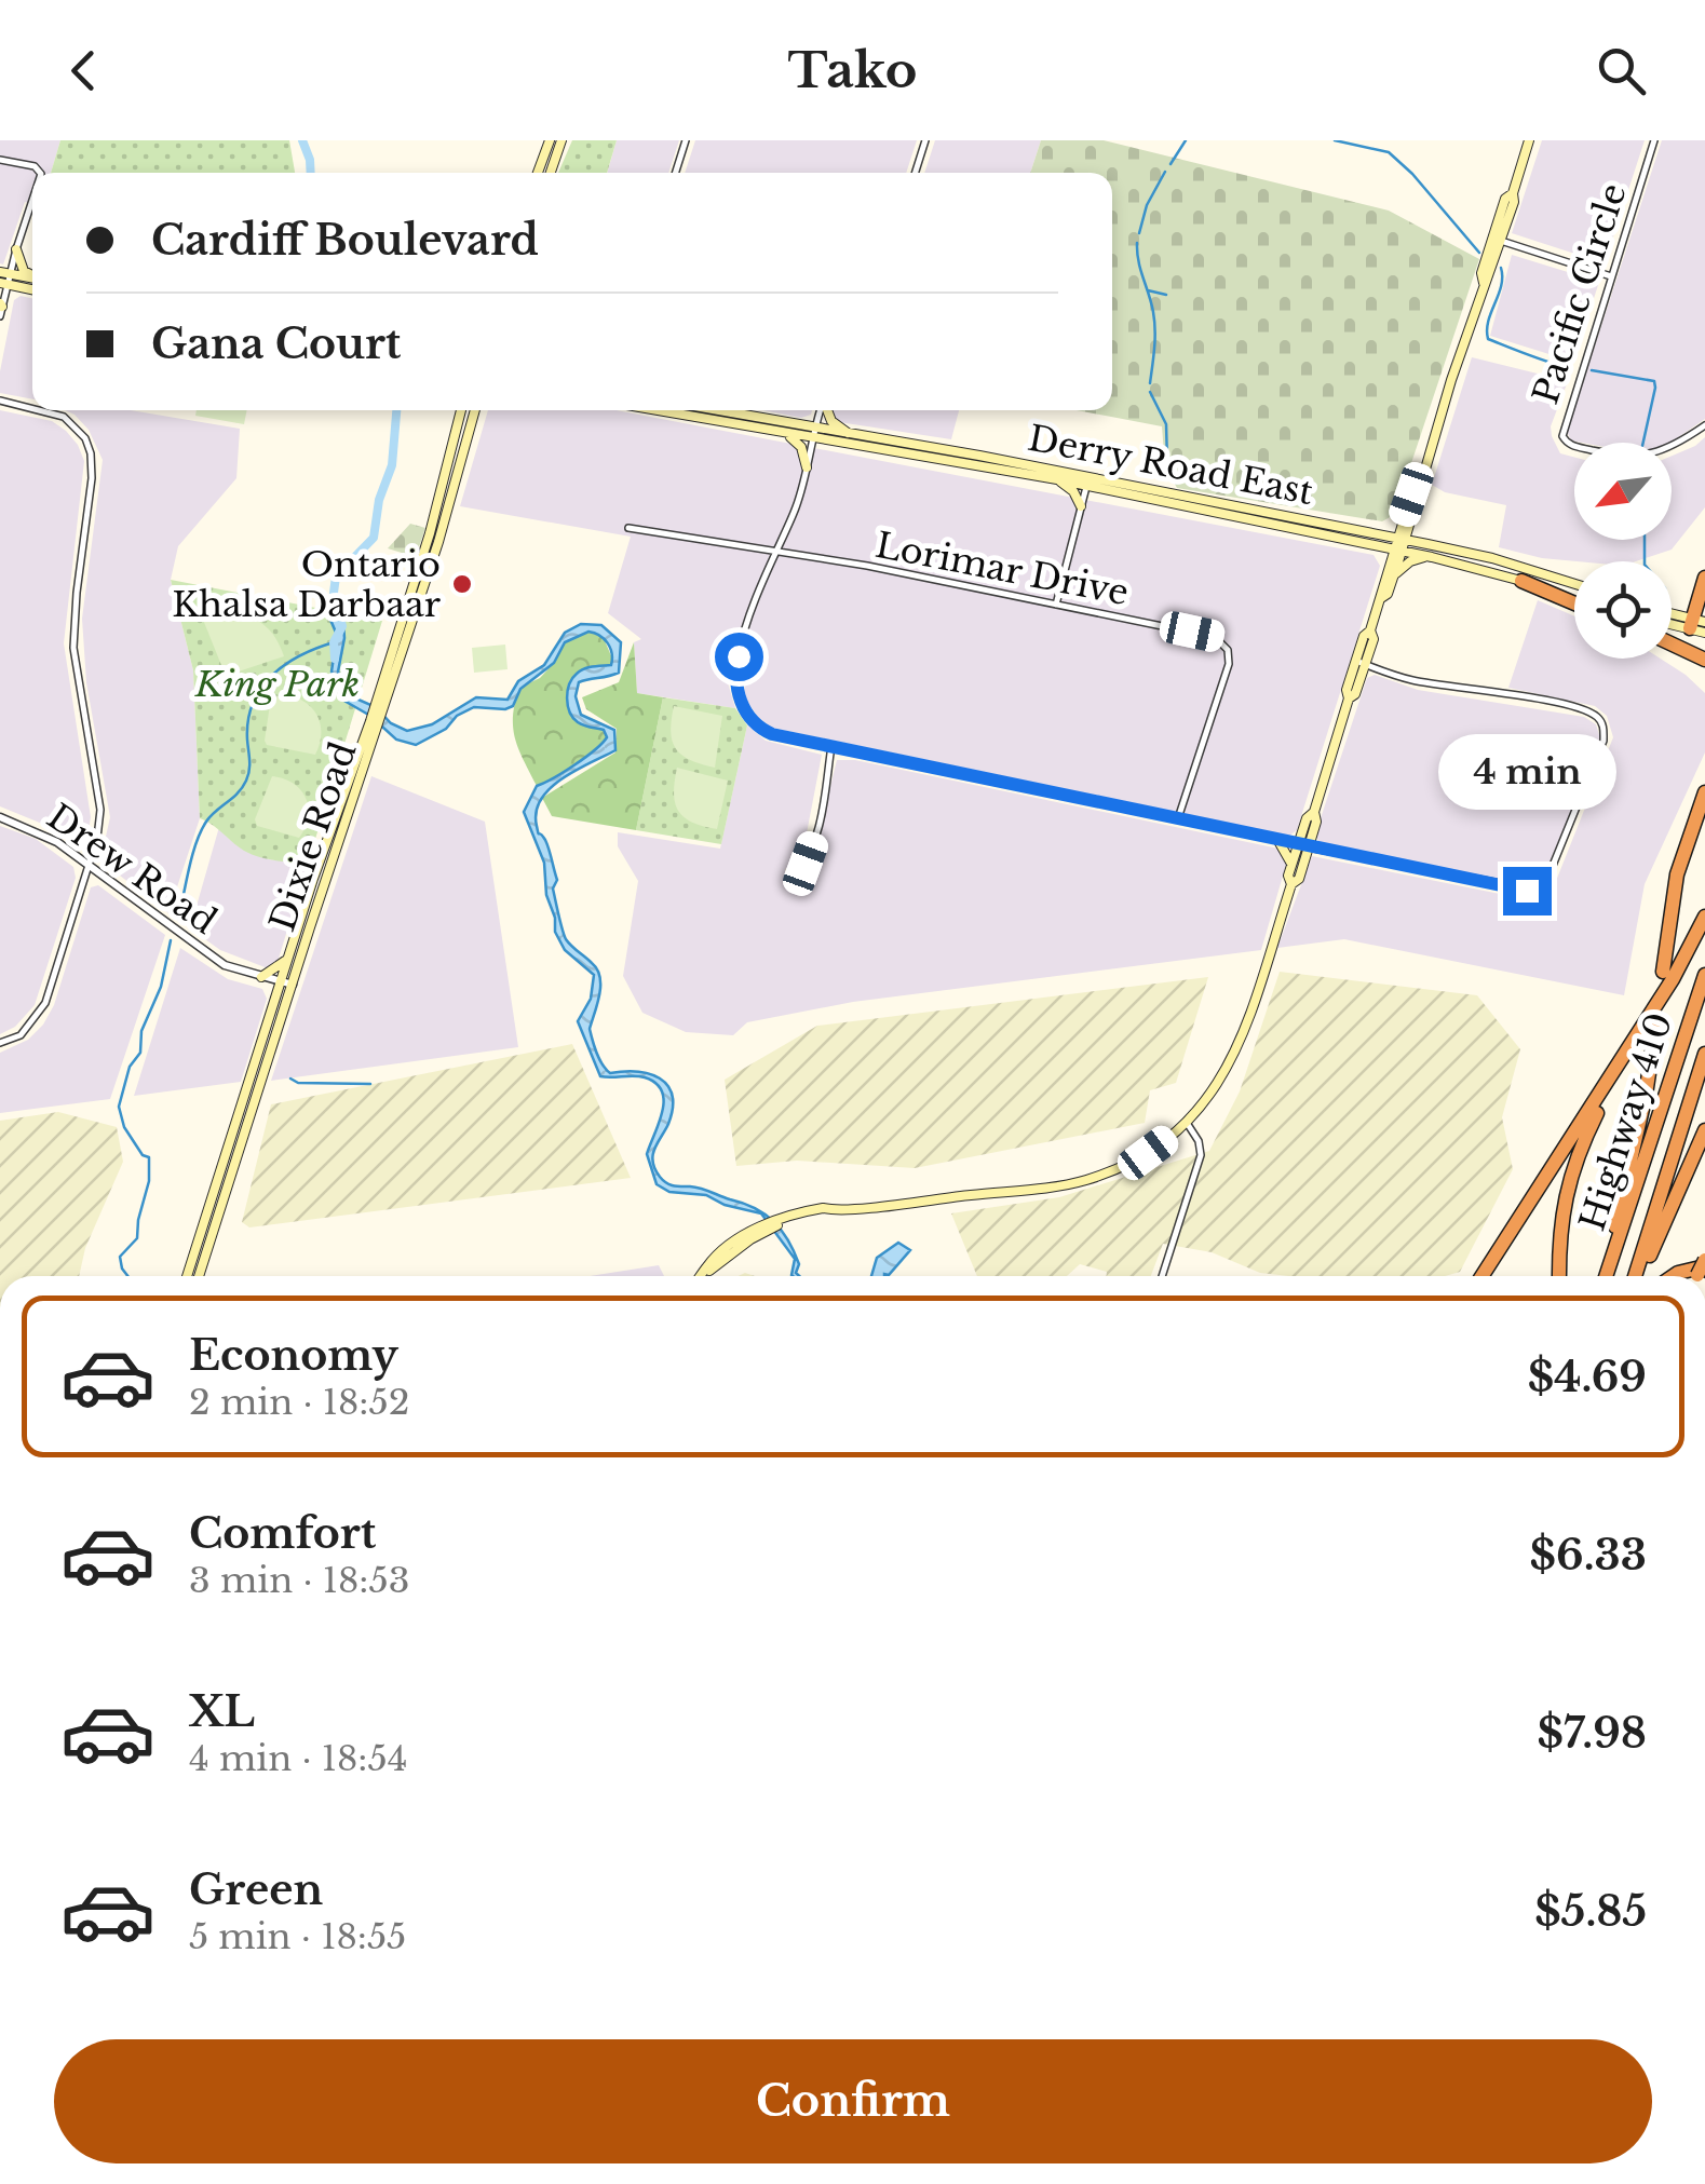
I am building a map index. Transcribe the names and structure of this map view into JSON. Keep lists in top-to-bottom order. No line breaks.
{"streets":{"highway":["Highway 410"],"main road":["Derry Road East","Dixie Road"],"street":["Pacific Circle","Lorimar Drive","Drew Road"]},"crossings":[["Dixie Road","Drew Road"]],"parks":["King Park"],"places":["Ontario Khalsa Darbaar"],"north":"bottom left","page":{"header":"Tako","banner":["Cardiff Boulevard","Gana Court"],"bubble":"4 min","list":[{"name":"Economy","note":"2 min · 18:52","value":"$4.69"},{"name":"Comfort","note":"3 min · 18:53","value":"$6.33"},{"name":"XL","note":"4 min · 18:54","value":"$7.98"},{"name":"Green","note":"5 min · 18:55","value":"$5.85"}],"buttons":"Confirm"}}
